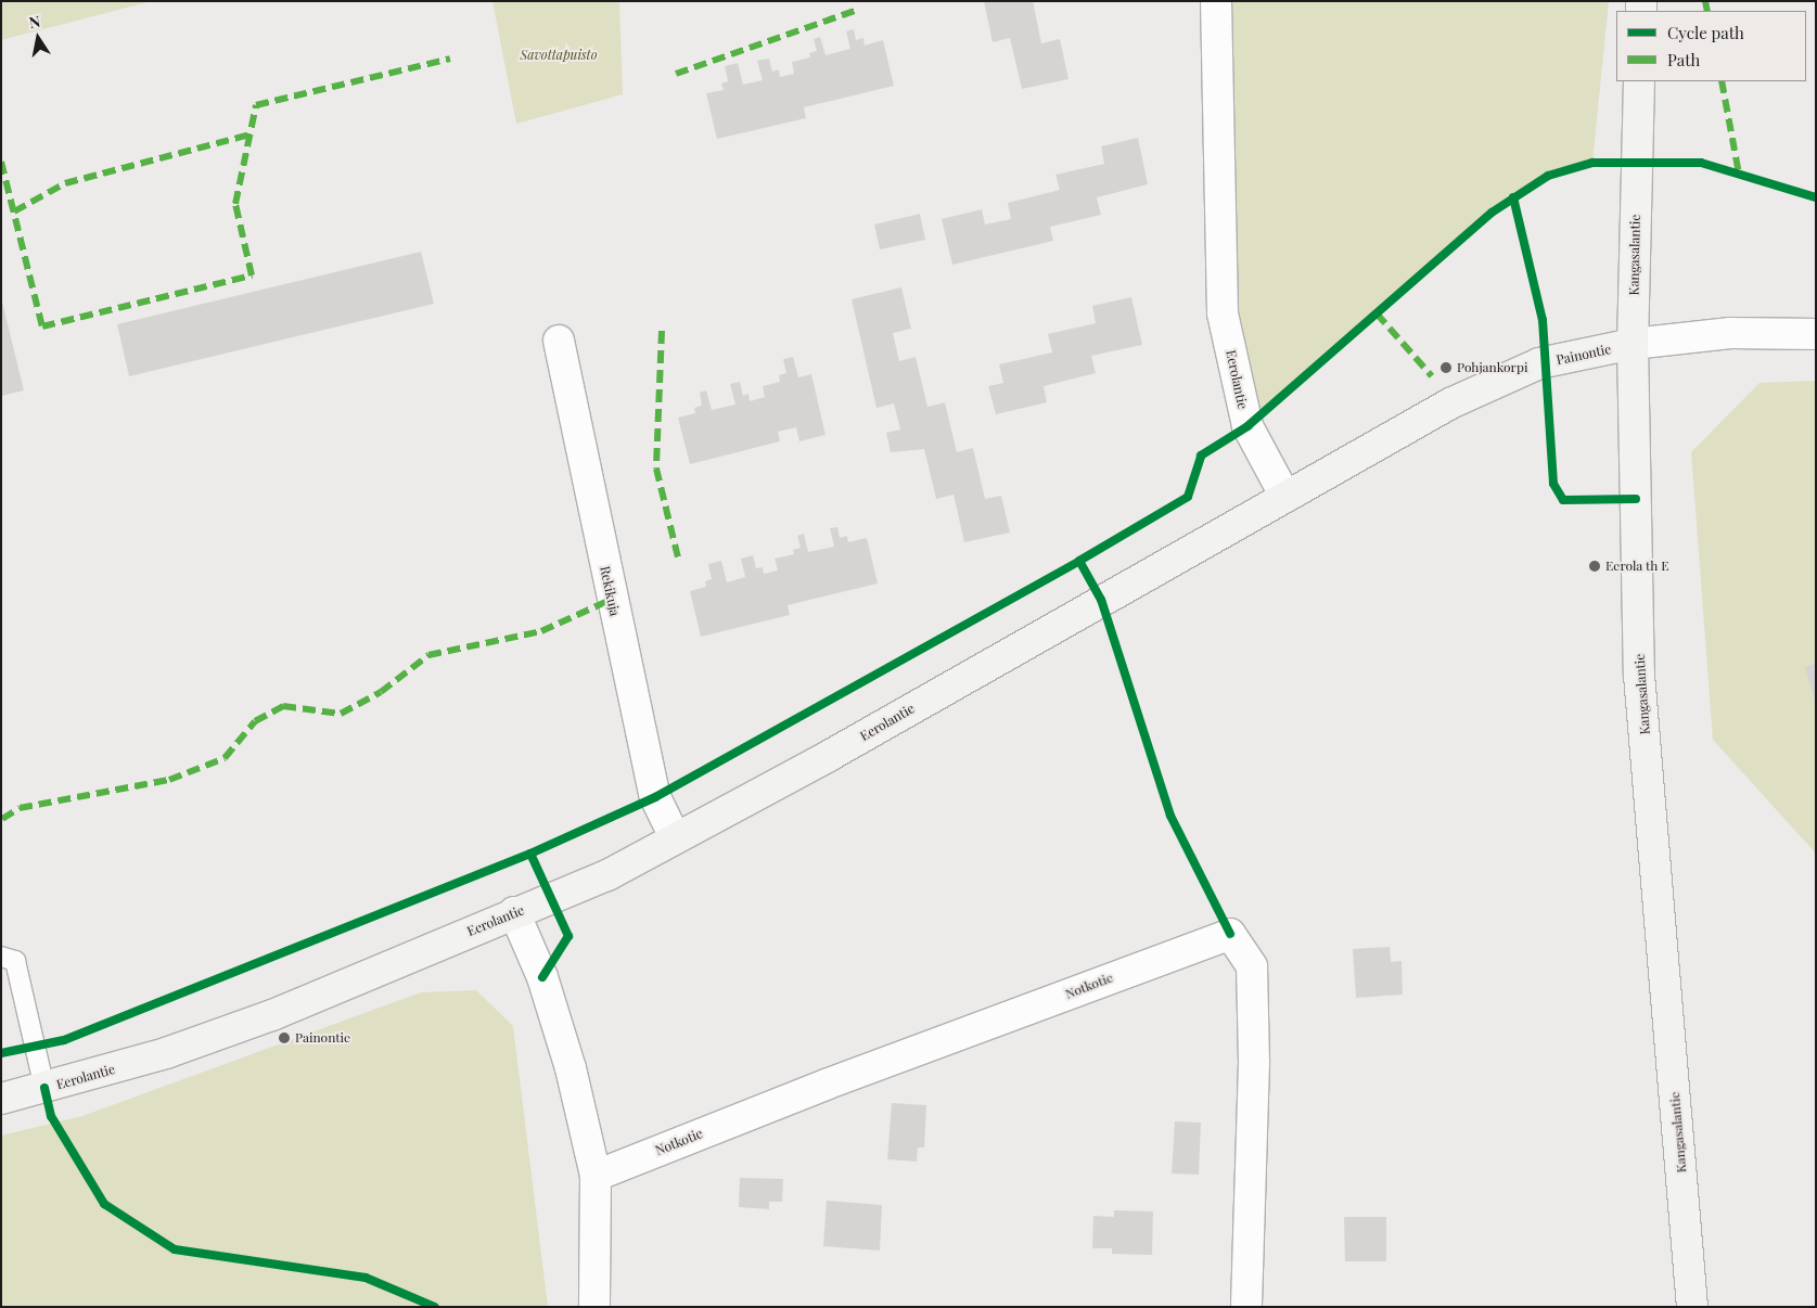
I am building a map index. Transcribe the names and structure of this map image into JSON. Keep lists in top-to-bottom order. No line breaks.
{"streets":{"street":["Kangasalantie","Painontie","Eerolantie","Rekikuja","Notkotie"]},"crossings":[["Kangasalantie","Painontie"],["Painontie","Eerolantie"],["Eerolantie","Rekikuja"]],"parks":["Savottapuisto"],"places":["Pohjankorpi","Eerola th E","Painontie"],"legend":["Cycle path","Path"],"north":"top"}
